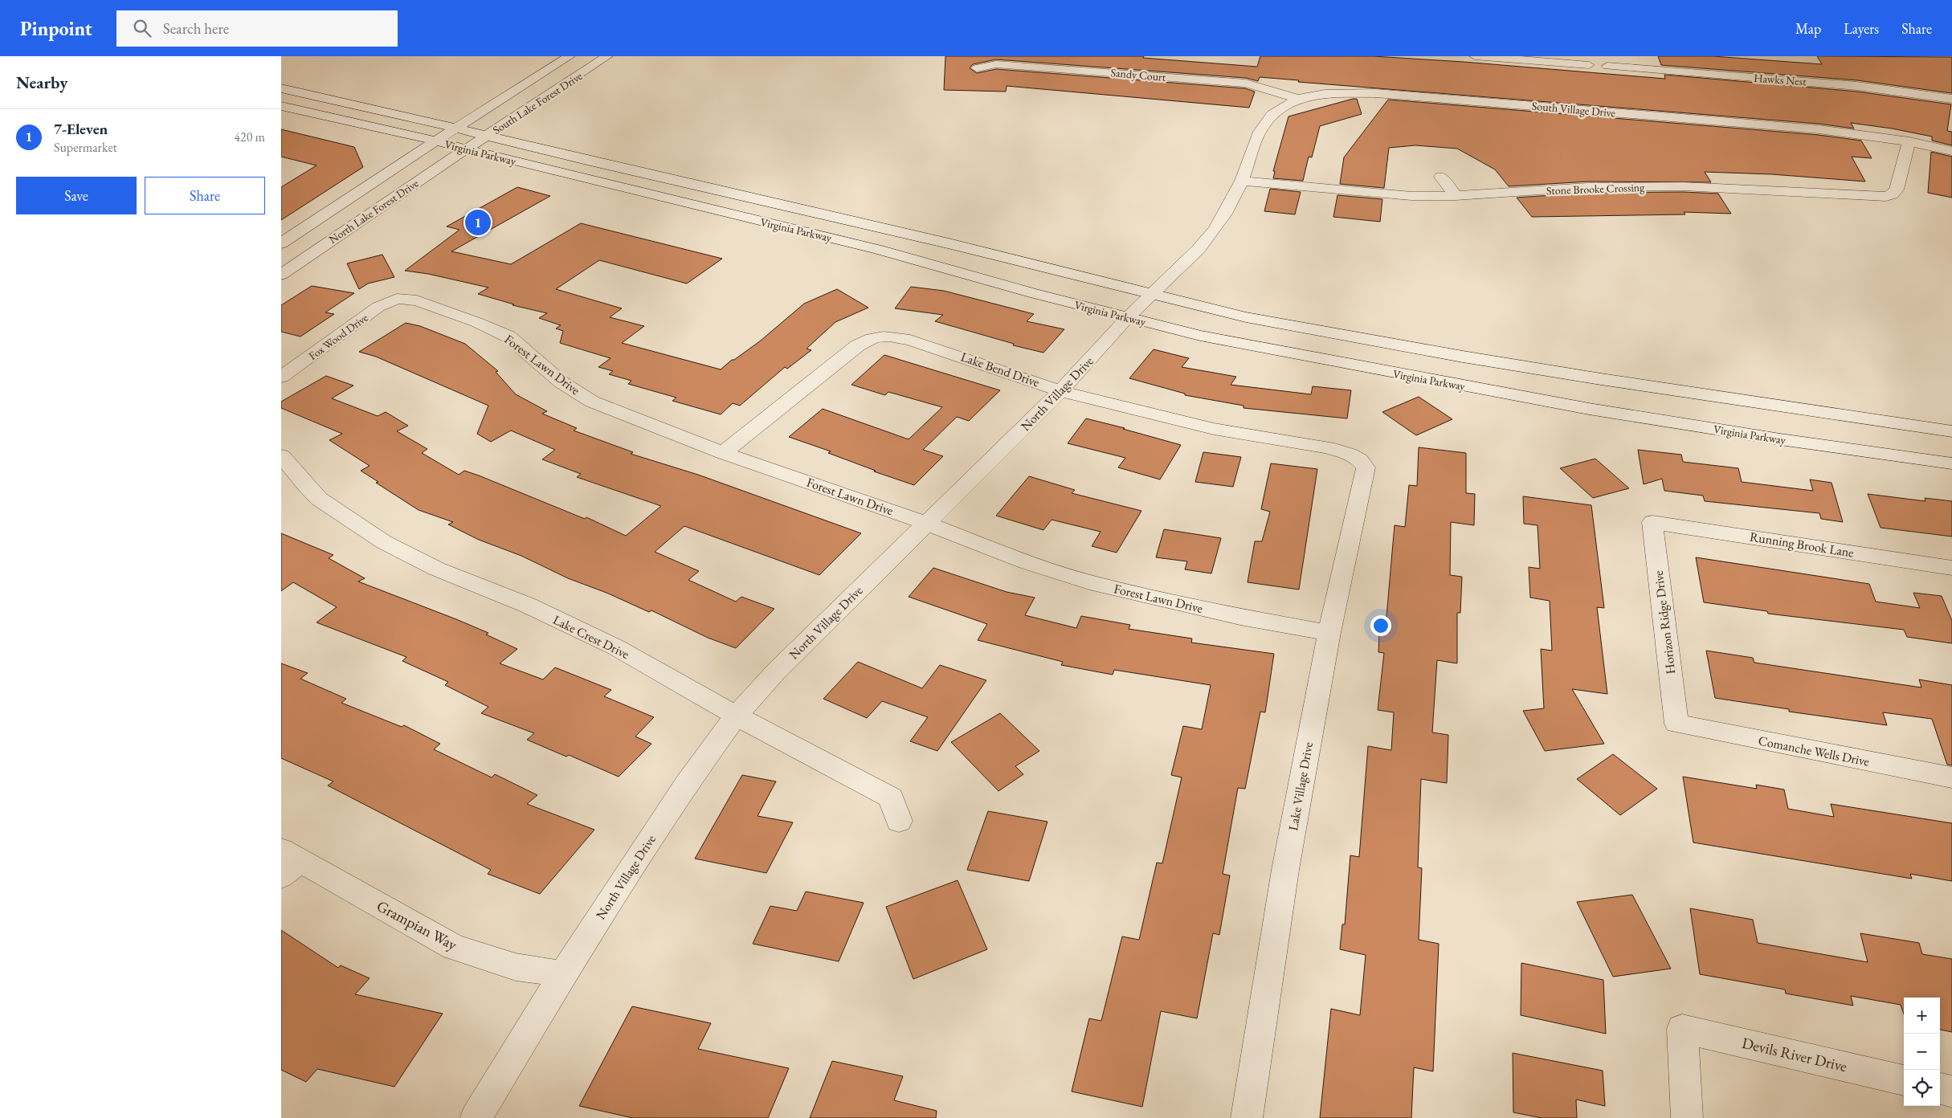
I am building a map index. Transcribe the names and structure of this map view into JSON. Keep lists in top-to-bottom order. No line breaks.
{"streets":{"street":["Sandy Court","Hawks Nest","South Lake Forest Drive","South Village Drive","Virginia Parkway","Stone Brooke Crossing","North Lake Forest Drive","Fox Wood Drive","Forest Lawn Drive","Lake Bend Drive","North Village Drive","Running Brook Lane","Horizon Ridge Drive","Lake Crest Drive","Comanche Wells Drive","Lake Village Drive","Grampian Way","Devils River Drive"]},"crossings":[["Sandy Court","South Village Drive"],["South Lake Forest Drive","Virginia Parkway"],["South Lake Forest Drive","North Lake Forest Drive"],["South Village Drive","Stone Brooke Crossing"],["South Village Drive","North Village Drive"],["Virginia Parkway","North Lake Forest Drive"],["Virginia Parkway","North Village Drive"],["Stone Brooke Crossing","North Village Drive"],["Fox Wood Drive","Forest Lawn Drive"],["Forest Lawn Drive","Lake Bend Drive"],["Forest Lawn Drive","North Village Drive"],["Forest Lawn Drive","Lake Village Drive"],["Lake Bend Drive","North Village Drive"],["Lake Bend Drive","Lake Village Drive"],["North Village Drive","Lake Crest Drive"],["North Village Drive","Grampian Way"],["Running Brook Lane","Horizon Ridge Drive"],["Horizon Ridge Drive","Comanche Wells Drive"]],"page":{"header":"Pinpoint","search":"Search here","nav":["Map","Layers","Share"],"heading":"Nearby","list":[{"mark":"1","name":"7-Eleven","note":"Supermarket","value":"420 m"}],"buttons":["Save","Share"],"pins":"1","map_buttons":["+","−"]}}
